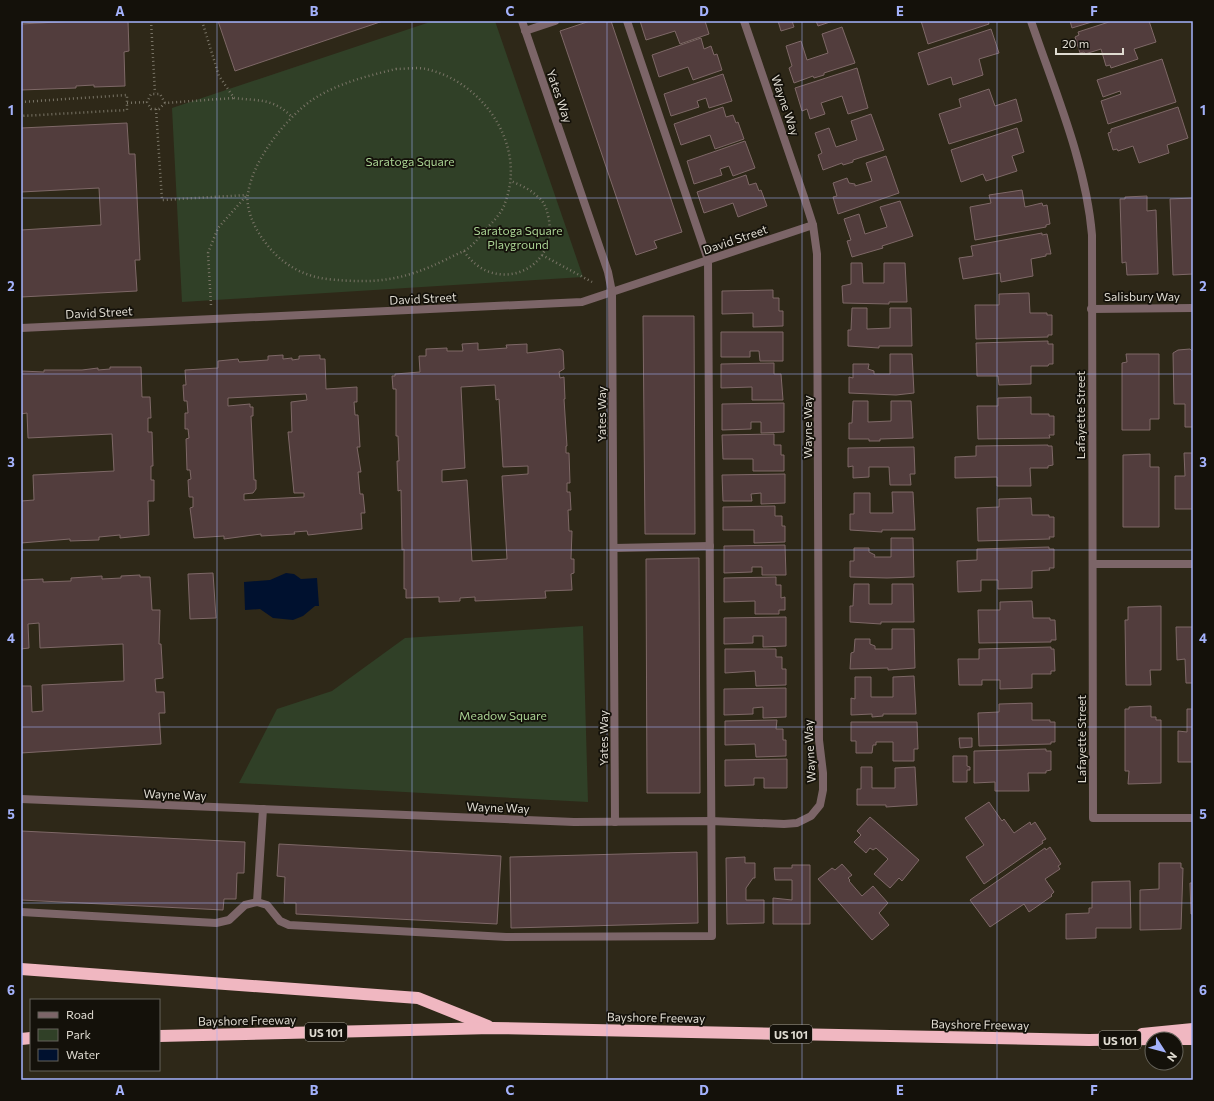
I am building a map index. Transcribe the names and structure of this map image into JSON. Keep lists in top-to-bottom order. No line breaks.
{"streets":{"highway":["Bayshore Freeway","US 101"],"street":["Yates Way","Wayne Way","David Street","Salisbury Way","Lafayette Street"]},"crossings":[["Yates Way","Wayne Way"],["Yates Way","David Street"],["Wayne Way","David Street"],["Salisbury Way","Lafayette Street"]],"parks":["Saratoga Square","Saratoga Square Playground","Meadow Square"],"legend":["Road","Park","Water"],"scale_bar":"20 m","north":"bottom right","grid":{"columns":["A","B","C","D","E","F"],"rows":["1","2","3","4","5","6"]}}
